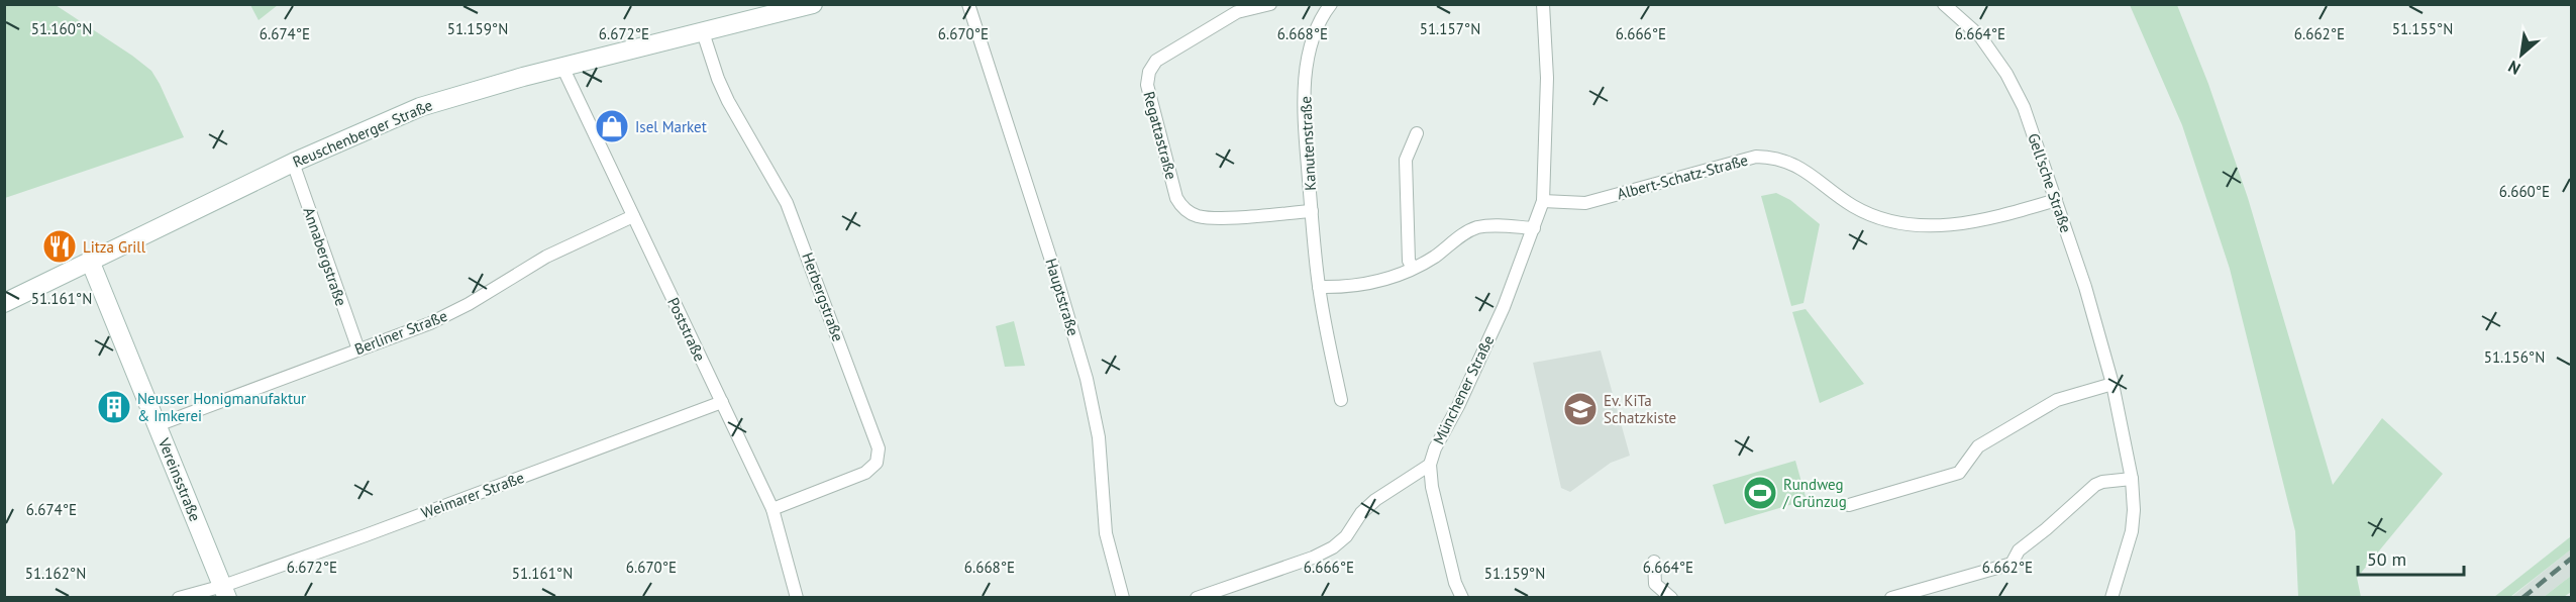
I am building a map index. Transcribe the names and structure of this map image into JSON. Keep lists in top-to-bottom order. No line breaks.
{"streets":{"main road":["Reuschenberger Straße","Vereinsstraße"],"street":["Regattastraße","Kanutenstraße","Albert-Schatz-Straße","Gell'sche Straße","Annabergstraße","Herbergstraße","Hauptstraße","Poststraße","Berliner Straße","Münchener Straße","Weimarer Straße"]},"crossings":[["Reuschenberger Straße","Annabergstraße"],["Reuschenberger Straße","Herbergstraße"],["Reuschenberger Straße","Poststraße"],["Reuschenberger Straße","Vereinsstraße"],["Regattastraße","Kanutenstraße"],["Albert-Schatz-Straße","Gell'sche Straße"],["Albert-Schatz-Straße","Münchener Straße"],["Annabergstraße","Berliner Straße"],["Herbergstraße","Poststraße"],["Poststraße","Berliner Straße"],["Poststraße","Weimarer Straße"],["Berliner Straße","Vereinsstraße"],["Vereinsstraße","Weimarer Straße"]],"places":{"shop":["Isel Market"],"restaurant":["Litza Grill"],"building":["Neusser Honigmanufaktur & Imkerei"],"school or university":["Ev. KiTa Schatzkiste"],"sports":["Rundweg / Grünzug"]},"scale_bar":"50 m","north":"bottom left","coordinates":["51.159°N","51.157°N","51.155°N","51.160°N","6.674°E","6.672°E","6.670°E","6.668°E","6.666°E","6.664°E","6.662°E","6.660°E","51.161°N","51.156°N","51.162°N"]}
